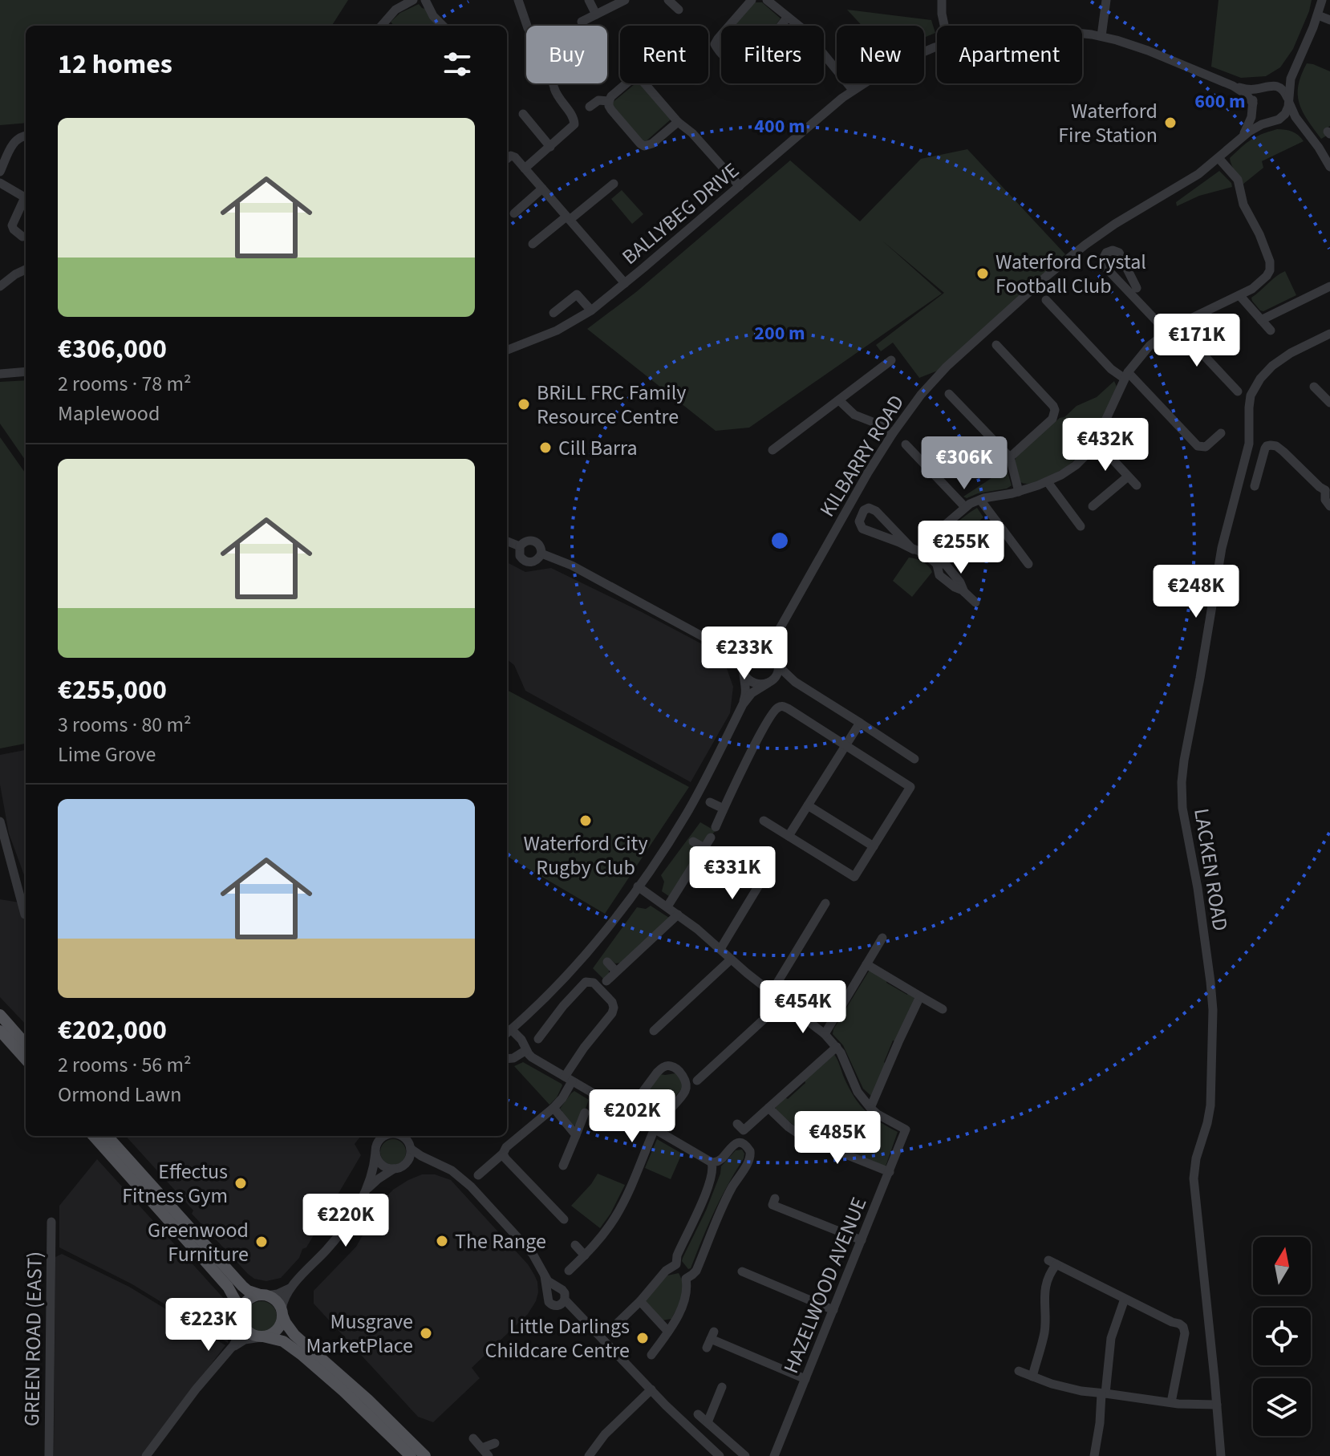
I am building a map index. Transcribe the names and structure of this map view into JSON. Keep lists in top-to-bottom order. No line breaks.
{"streets":{"street":["BALLYBEG DRIVE","KILBARRY ROAD","LACKEN ROAD","HAZELWOOD AVENUE","GREEN ROAD (EAST)"]},"places":["Waterford Fire Station","Waterford Crystal Football Club","BRiLL FRC Family Resource Centre","Cill Barra","Waterford City Rugby Club","Effectus Fitness Gym","The Range","Greenwood Furniture","Musgrave MarketPlace","Little Darlings Childcare Centre"],"north":"top","page":{"chip":["Buy","Rent","Filters","New","Apartment"],"heading":"12 homes","list":[{"name":"€306,000","note":"2 rooms · 78 m² · Maplewood"},{"name":"€255,000","note":"3 rooms · 80 m² · Lime Grove"},{"name":"€202,000","note":"2 rooms · 56 m² · Ormond Lawn"}],"price":["€171K","€432K","€306K","€255K","€248K","€233K","€331K","€454K","€202K","€485K","€220K","€223K"]},"rings":["600 m","400 m","200 m"]}
